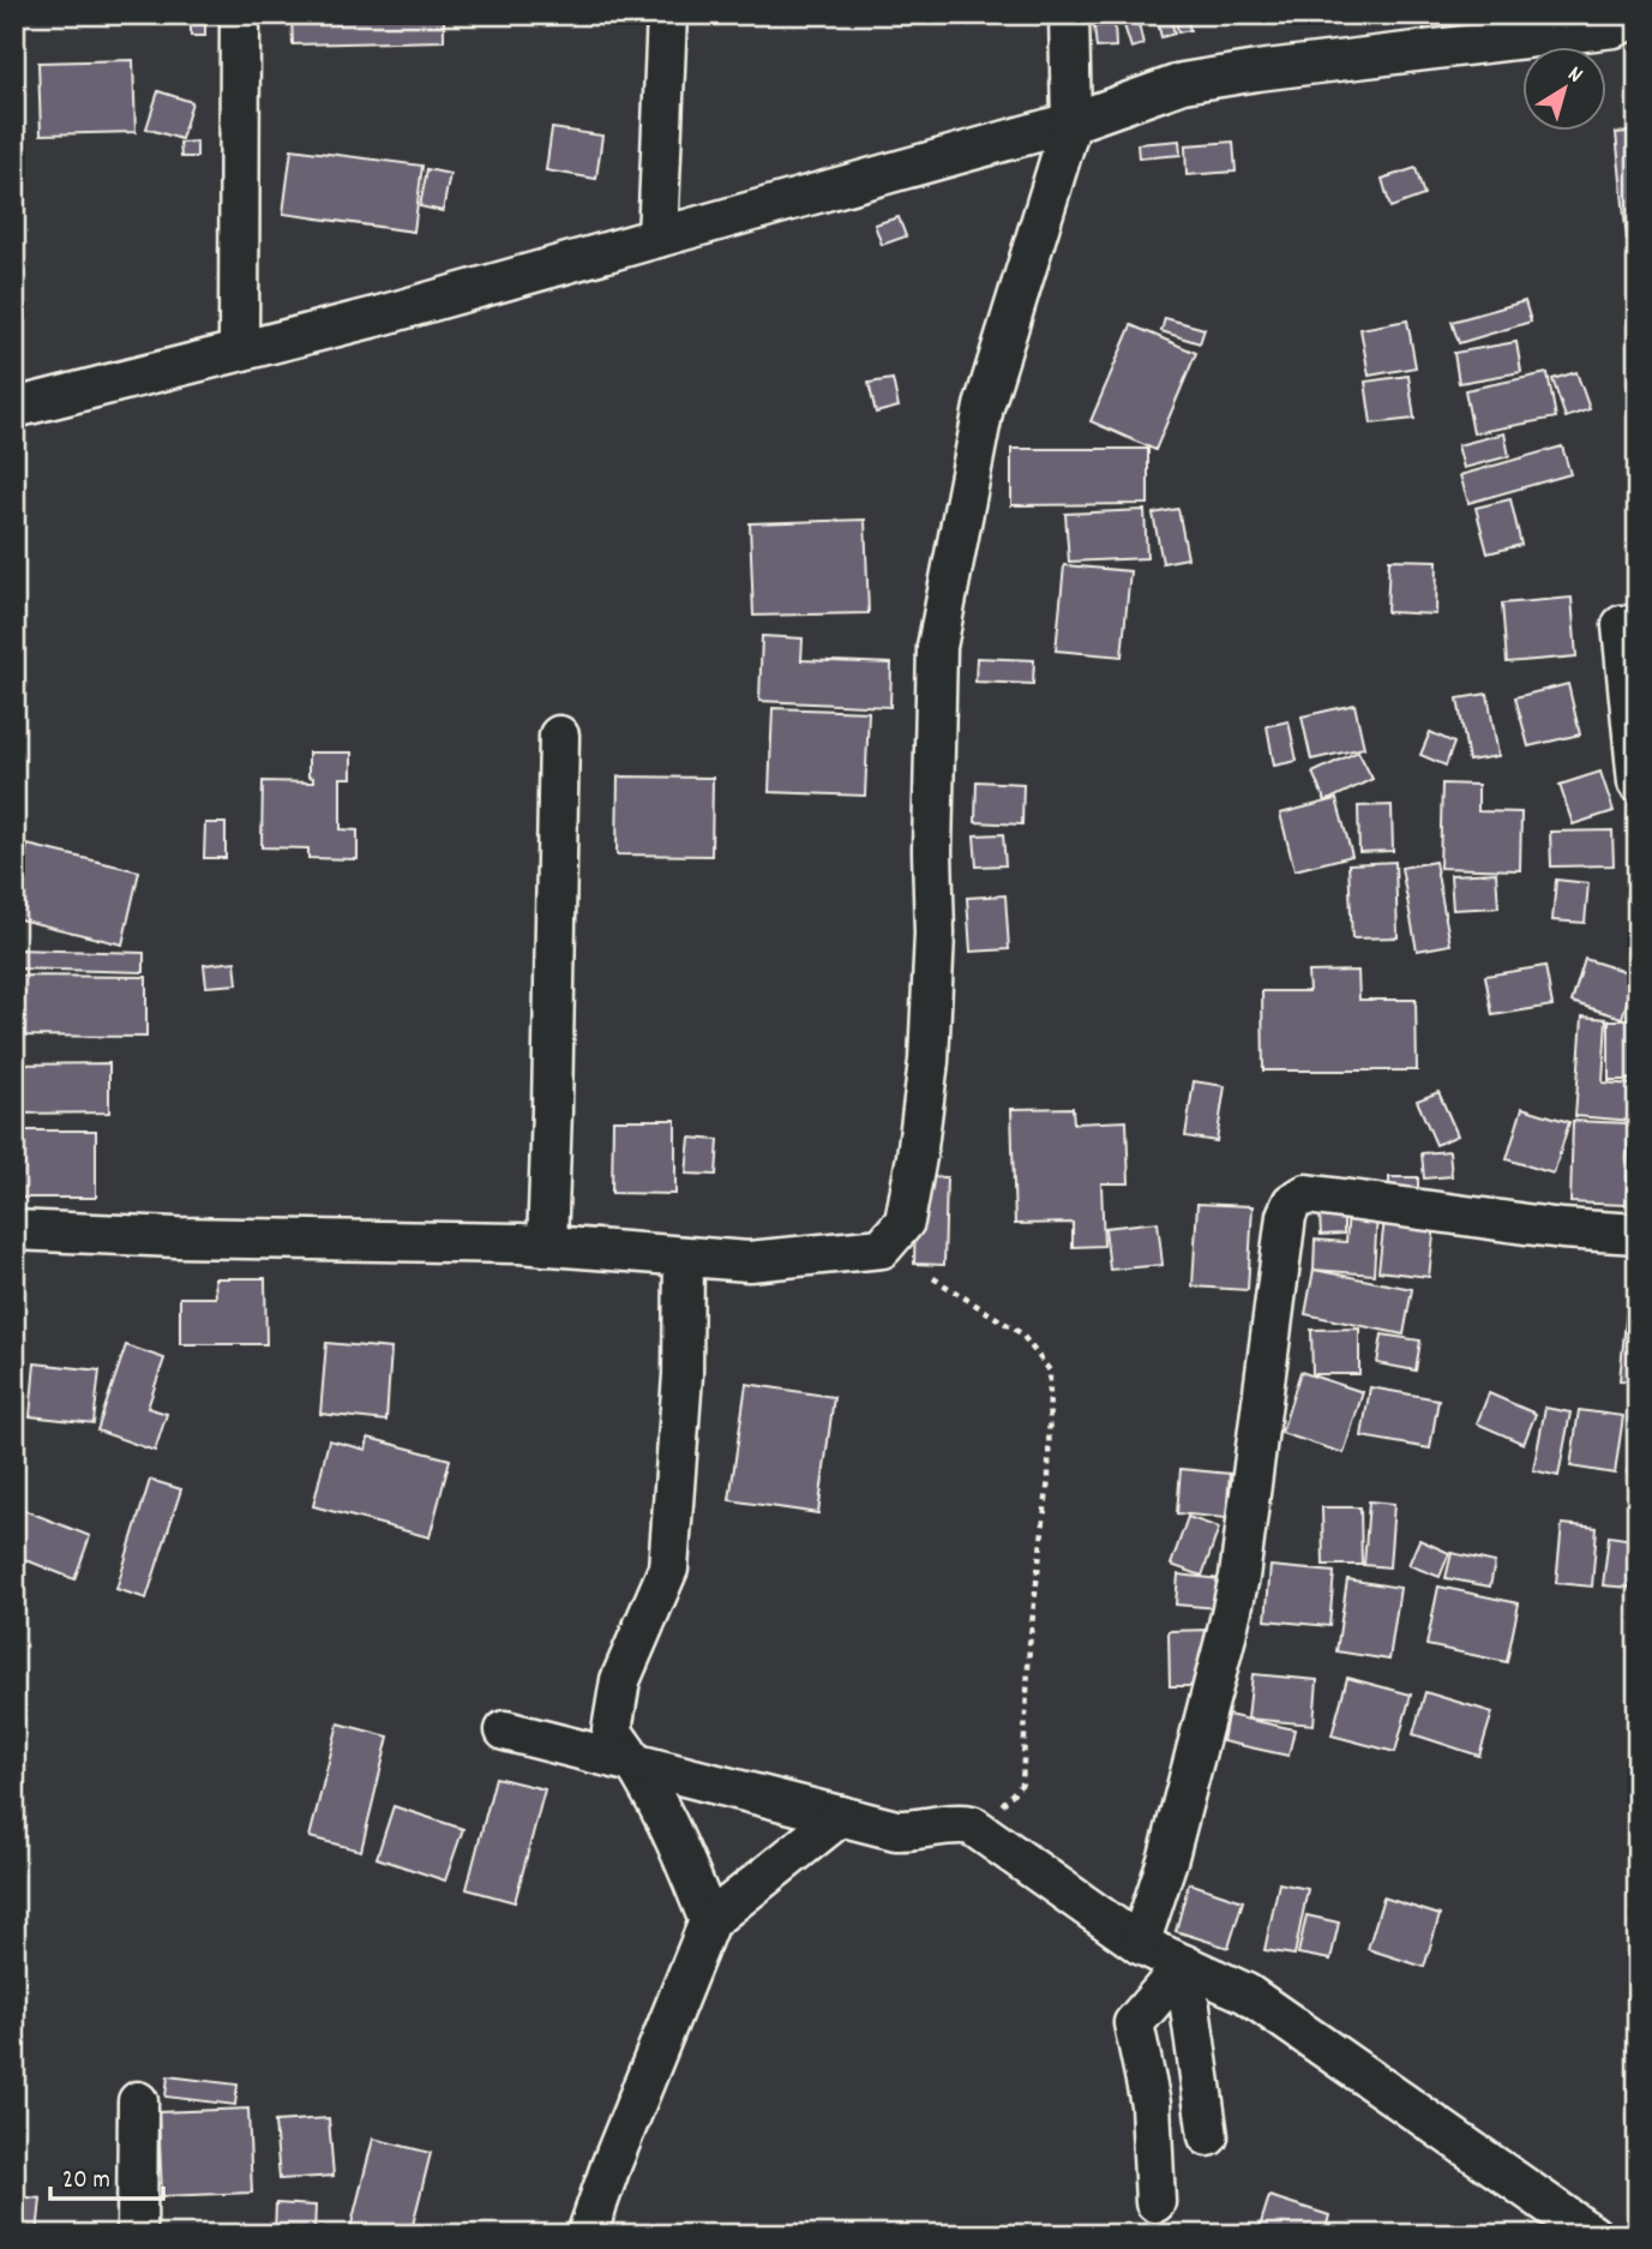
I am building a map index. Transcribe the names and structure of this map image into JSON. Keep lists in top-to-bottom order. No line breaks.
{"scale_bar":"20 m","north":"top right"}
